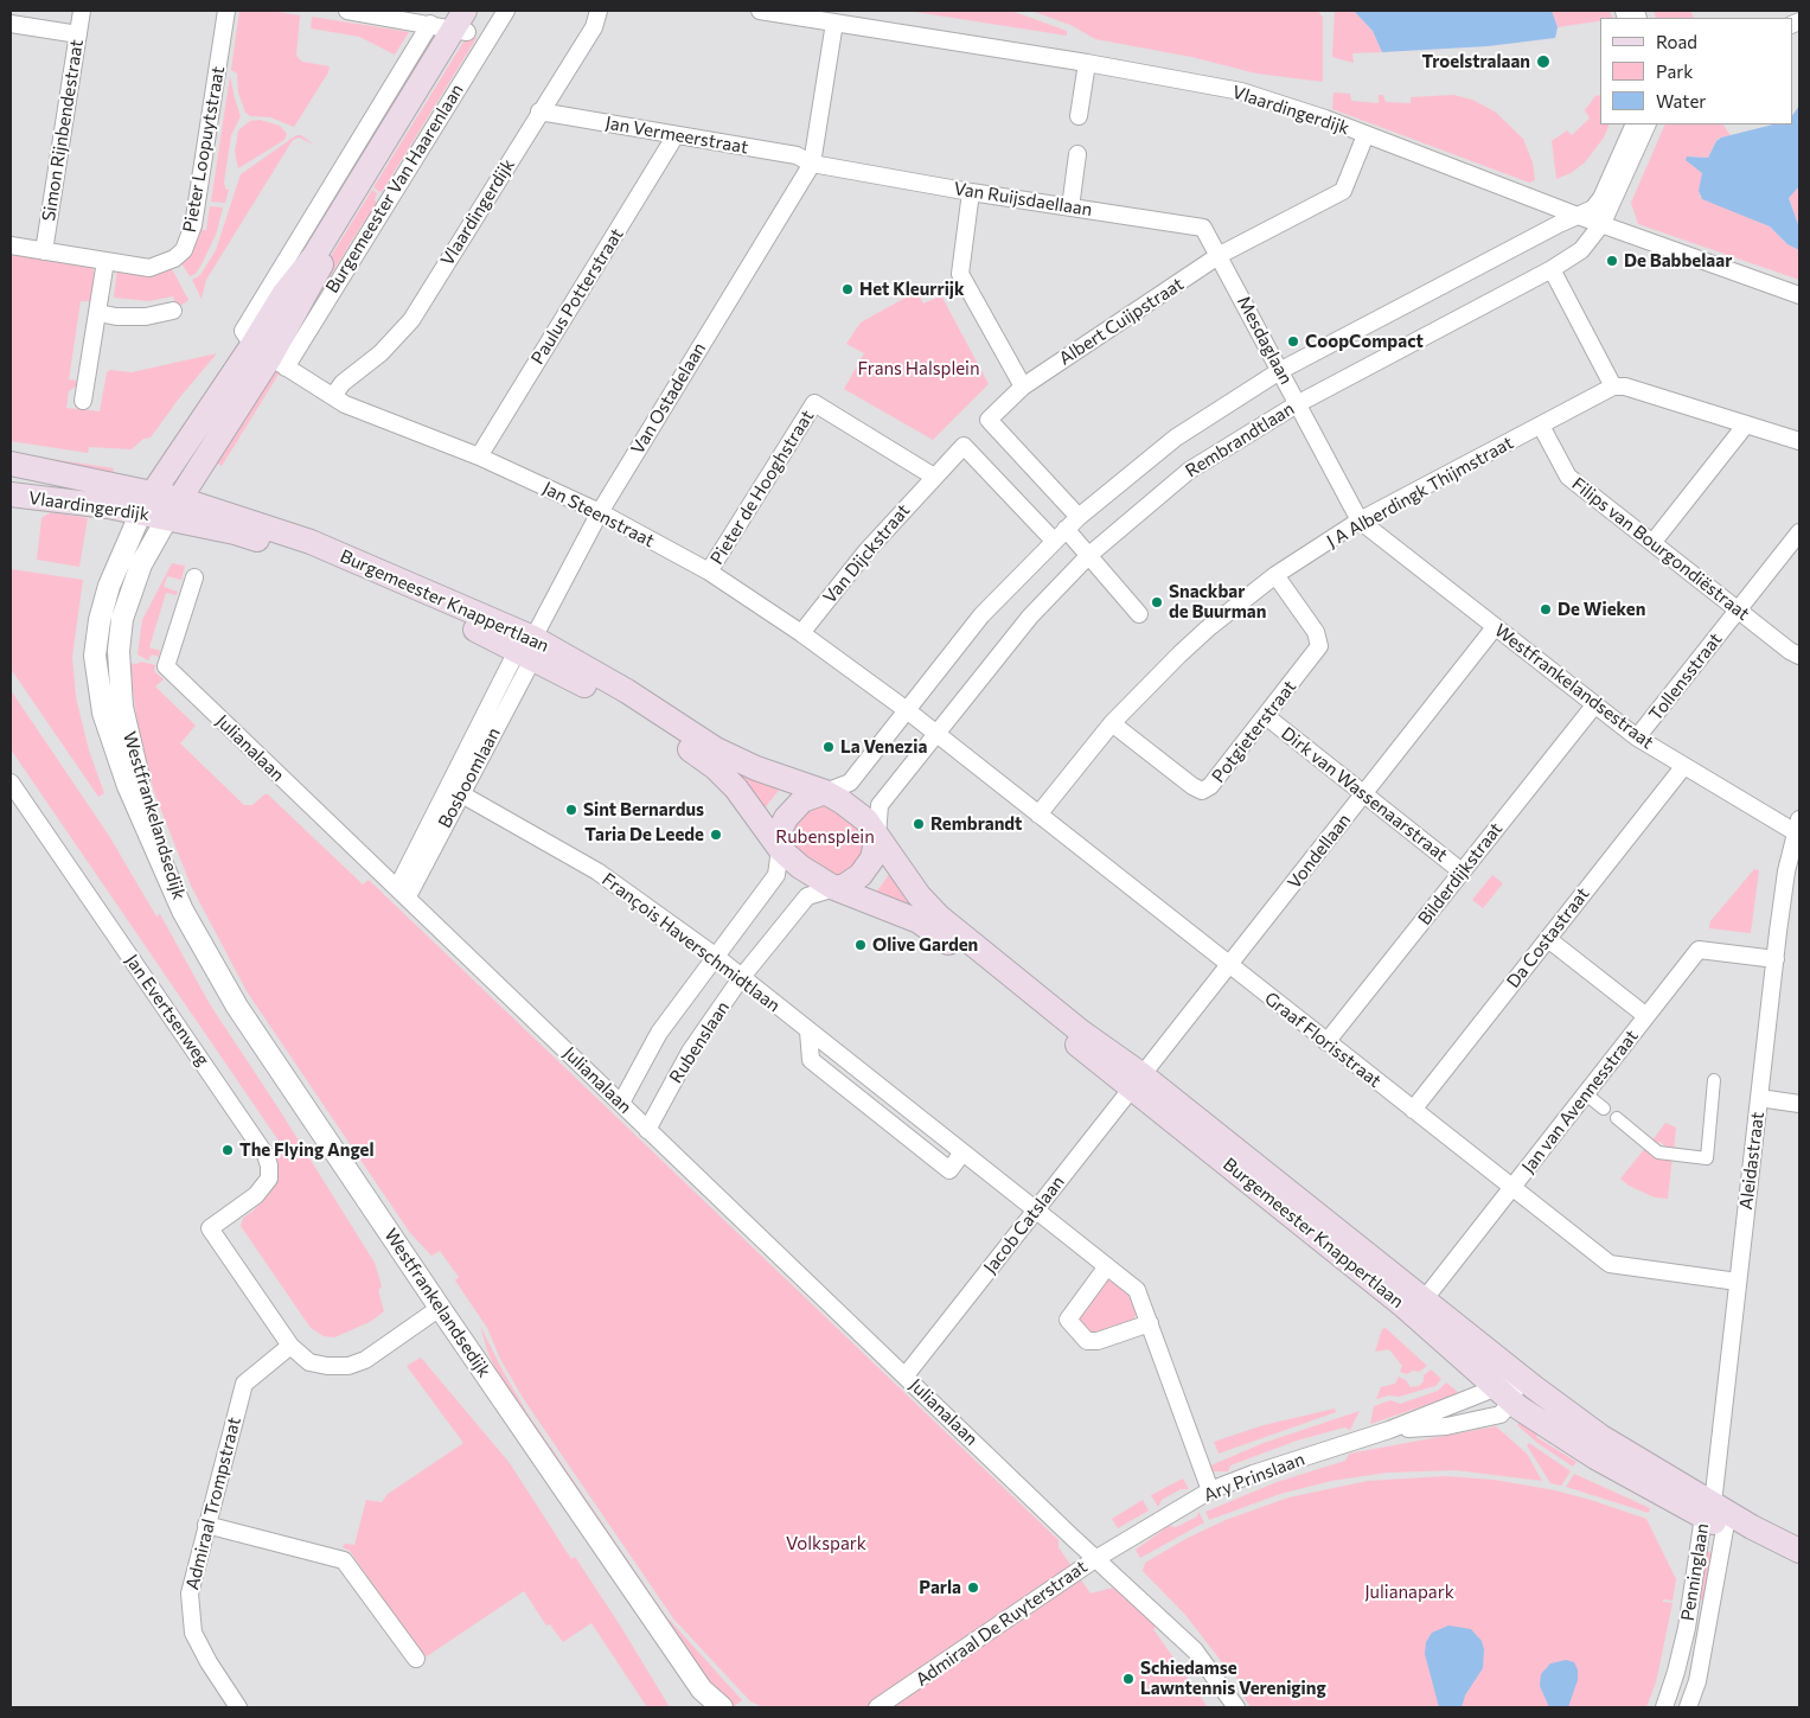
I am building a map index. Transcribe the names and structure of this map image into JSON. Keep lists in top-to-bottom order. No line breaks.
{"streets":{"main road":["Vlaardingerdijk","Burgemeester Van Haarenlaan","Burgemeester Knappertlaan"],"street":["Simon Rijnbendestraat","Jan Vermeerstraat","Pieter Loopuytstraat","Van Ruijsdaellaan","Paulus Potterstraat","Albert Cuijpstraat","Mesdaglaan","Van Ostadelaan","Rembrandtlaan","Pieter de Hooghstraat","J A Alberdingk Thijmstraat","Jan Steenstraat","Filips van Bourgondiëstraat","Van Dijckstraat","Tollensstraat","Westfrankelandsestraat","Potgieterstraat","Julianalaan","Bosboomlaan","Dirk van Wassenaarstraat","Westfrankelandsedijk","Vondellaan","Bilderdijkstraat","Da Costastraat","François Haverschmidtlaan","Jan Evertsenweg","Graaf Florisstraat","Rubenslaan","Jan van Avennesstraat","Aleidastraat","Jacob Catslaan","Ary Prinslaan","Admiraal Trompstraat","Penninglaan","Admiraal De Ruyterstraat"]},"crossings":[["Vlaardingerdijk","Jan Vermeerstraat"],["Vlaardingerdijk","Burgemeester Van Haarenlaan"],["Vlaardingerdijk","Albert Cuijpstraat"],["Vlaardingerdijk","Rembrandtlaan"],["Vlaardingerdijk","Jan Steenstraat"],["Vlaardingerdijk","Burgemeester Knappertlaan"],["Vlaardingerdijk","Westfrankelandsedijk"],["Simon Rijnbendestraat","Pieter Loopuytstraat"],["Jan Vermeerstraat","Van Ruijsdaellaan"],["Jan Vermeerstraat","Paulus Potterstraat"],["Jan Vermeerstraat","Van Ostadelaan"],["Burgemeester Van Haarenlaan","Jan Steenstraat"],["Burgemeester Van Haarenlaan","Burgemeester Knappertlaan"],["Burgemeester Van Haarenlaan","Westfrankelandsedijk"],["Van Ruijsdaellaan","Albert Cuijpstraat"],["Van Ruijsdaellaan","Mesdaglaan"],["Van Ruijsdaellaan","Van Ostadelaan"],["Paulus Potterstraat","Jan Steenstraat"],["Albert Cuijpstraat","Mesdaglaan"],["Albert Cuijpstraat","Rembrandtlaan"],["Mesdaglaan","Rembrandtlaan"],["Mesdaglaan","J A Alberdingk Thijmstraat"],["Mesdaglaan","Westfrankelandsestraat"],["Van Ostadelaan","Jan Steenstraat"],["Van Ostadelaan","Burgemeester Knappertlaan"],["Van Ostadelaan","Bosboomlaan"],["Rembrandtlaan","Jan Steenstraat"],["Rembrandtlaan","Van Dijckstraat"],["Rembrandtlaan","Burgemeester Knappertlaan"],["Rembrandtlaan","Graaf Florisstraat"],["Rembrandtlaan","Rubenslaan"],["Pieter de Hooghstraat","Jan Steenstraat"],["Pieter de Hooghstraat","Van Dijckstraat"],["J A Alberdingk Thijmstraat","Filips van Bourgondiëstraat"],["J A Alberdingk Thijmstraat","Westfrankelandsestraat"],["J A Alberdingk Thijmstraat","Potgieterstraat"],["J A Alberdingk Thijmstraat","Graaf Florisstraat"],["Jan Steenstraat","Van Dijckstraat"],["Filips van Bourgondiëstraat","Tollensstraat"],["Burgemeester Knappertlaan","Bosboomlaan"],["Burgemeester Knappertlaan","Westfrankelandsedijk"],["Burgemeester Knappertlaan","Vondellaan"],["Burgemeester Knappertlaan","Rubenslaan"],["Burgemeester Knappertlaan","Jan van Avennesstraat"],["Burgemeester Knappertlaan","Aleidastraat"],["Burgemeester Knappertlaan","Jacob Catslaan"],["Burgemeester Knappertlaan","Ary Prinslaan"],["Burgemeester Knappertlaan","Penninglaan"],["Tollensstraat","Westfrankelandsestraat"],["Westfrankelandsestraat","Vondellaan"],["Westfrankelandsestraat","Bilderdijkstraat"],["Westfrankelandsestraat","Da Costastraat"],["Westfrankelandsestraat","Aleidastraat"],["Potgieterstraat","Dirk van Wassenaarstraat"],["Julianalaan","Bosboomlaan"],["Julianalaan","Rubenslaan"],["Julianalaan","Jacob Catslaan"],["Julianalaan","Ary Prinslaan"],["Julianalaan","Admiraal De Ruyterstraat"],["Bosboomlaan","François Haverschmidtlaan"],["Dirk van Wassenaarstraat","Vondellaan"],["Dirk van Wassenaarstraat","Bilderdijkstraat"],["Vondellaan","Graaf Florisstraat"],["Vondellaan","Jacob Catslaan"],["Bilderdijkstraat","Graaf Florisstraat"],["Da Costastraat","Graaf Florisstraat"],["François Haverschmidtlaan","Rubenslaan"],["François Haverschmidtlaan","Jacob Catslaan"],["François Haverschmidtlaan","Ary Prinslaan"],["Jan Evertsenweg","Admiraal Trompstraat"],["Graaf Florisstraat","Jan van Avennesstraat"],["Graaf Florisstraat","Aleidastraat"],["Jan van Avennesstraat","Aleidastraat"],["Aleidastraat","Penninglaan"],["Ary Prinslaan","Admiraal De Ruyterstraat"]],"parks":["Frans Halsplein","Rubensplein","Volkspark","Julianapark"],"places":["Troelstralaan","De Babbelaar","Het Kleurrijk","CoopCompact","Snackbar de Buurman","De Wieken","La Venezia","Sint Bernardus","Rembrandt","Taria De Leede","Olive Garden","The Flying Angel","Parla","Schiedamse Lawntennis Vereniging"],"legend":["Road","Park","Water"]}
